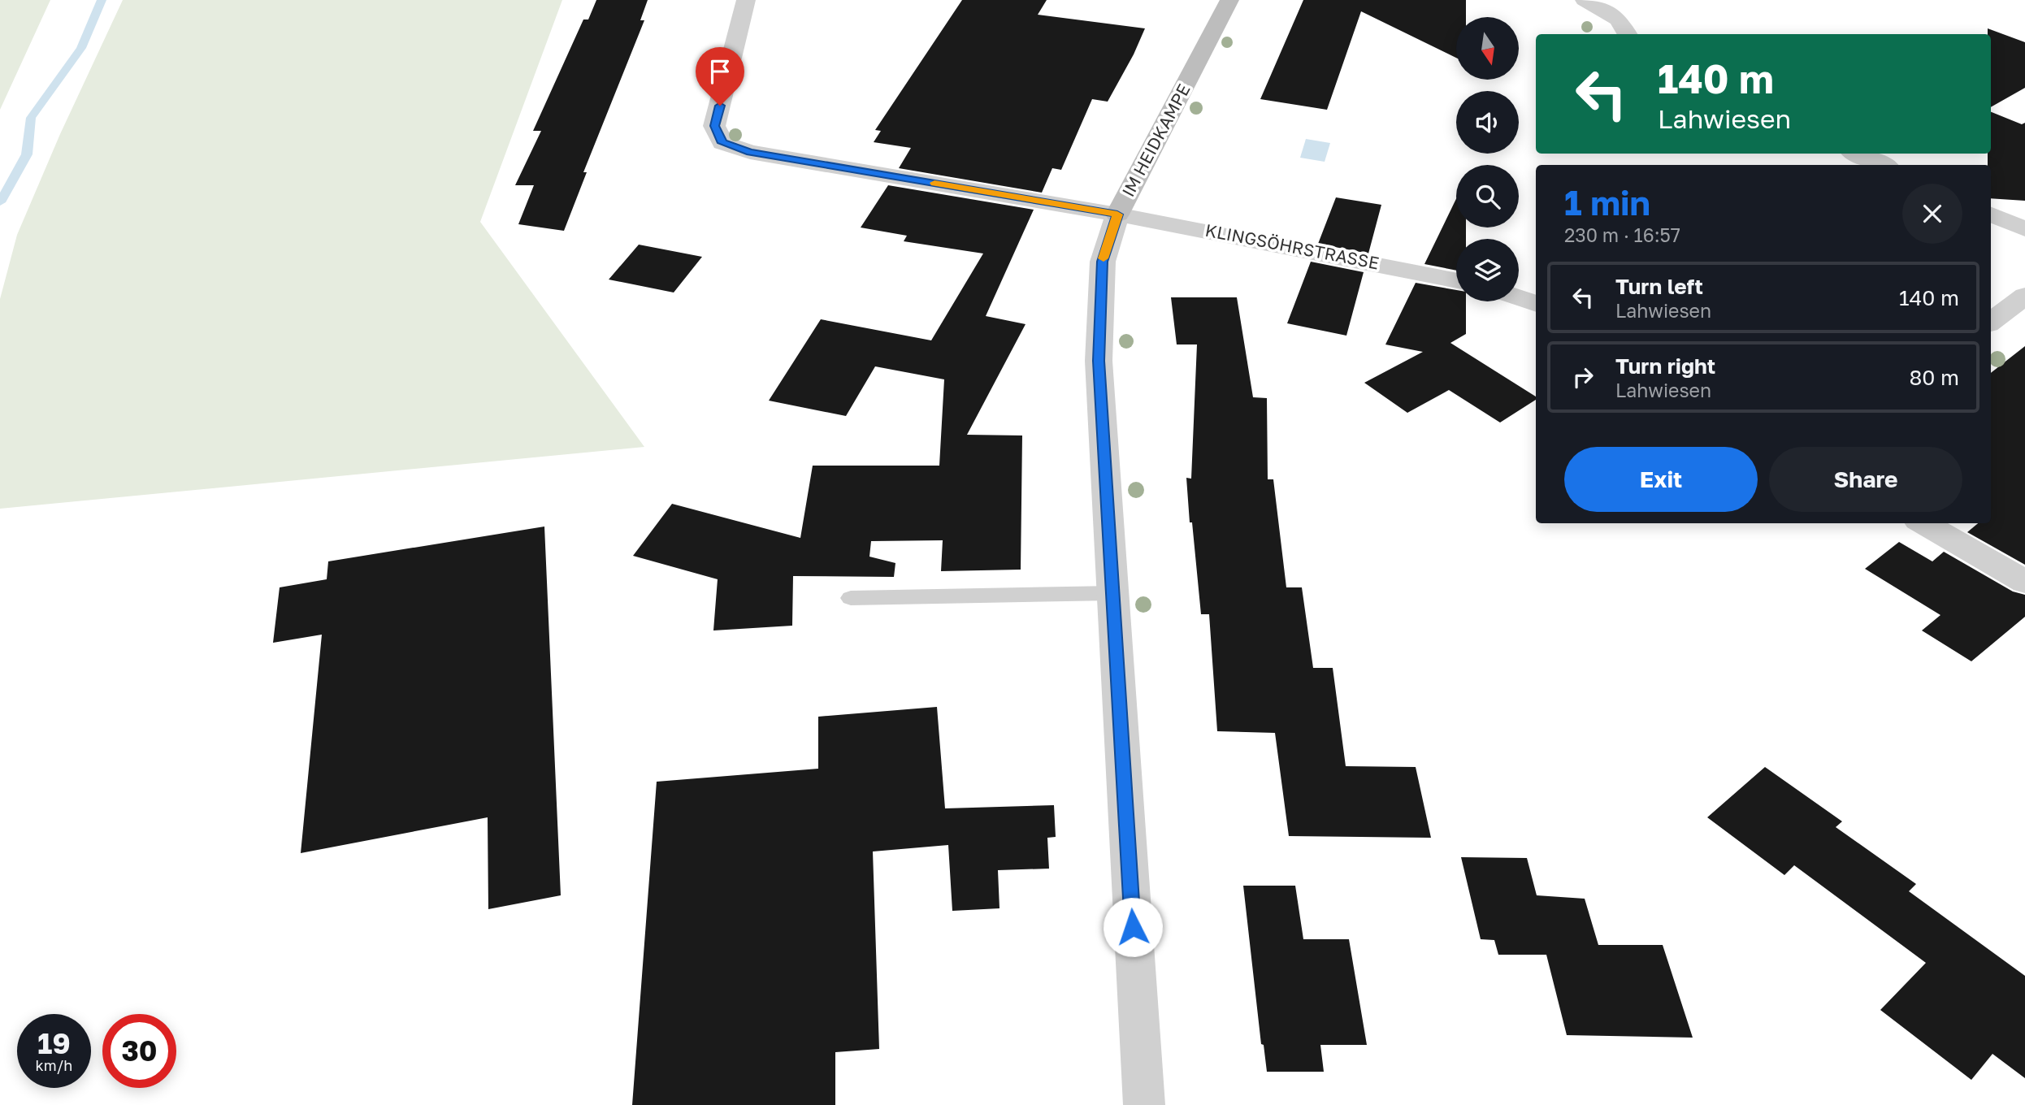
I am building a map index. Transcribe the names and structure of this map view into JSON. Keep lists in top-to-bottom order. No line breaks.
{"streets":{"street":["IM HEIDKAMPE","KLINGSÖHRSTRASSE"]},"crossings":[["IM HEIDKAMPE","KLINGSÖHRSTRASSE"]],"north":"bottom","page":{"turn":["140 m","Lahwiesen"],"heading":["1 min","230 m · 16:57"],"list":[{"name":"Turn left","note":"Lahwiesen","value":"140 m"},{"name":"Turn right","note":"Lahwiesen","value":"80 m"}],"buttons":["Exit","Share"],"speed":"19 km/h","limit":"30"}}
